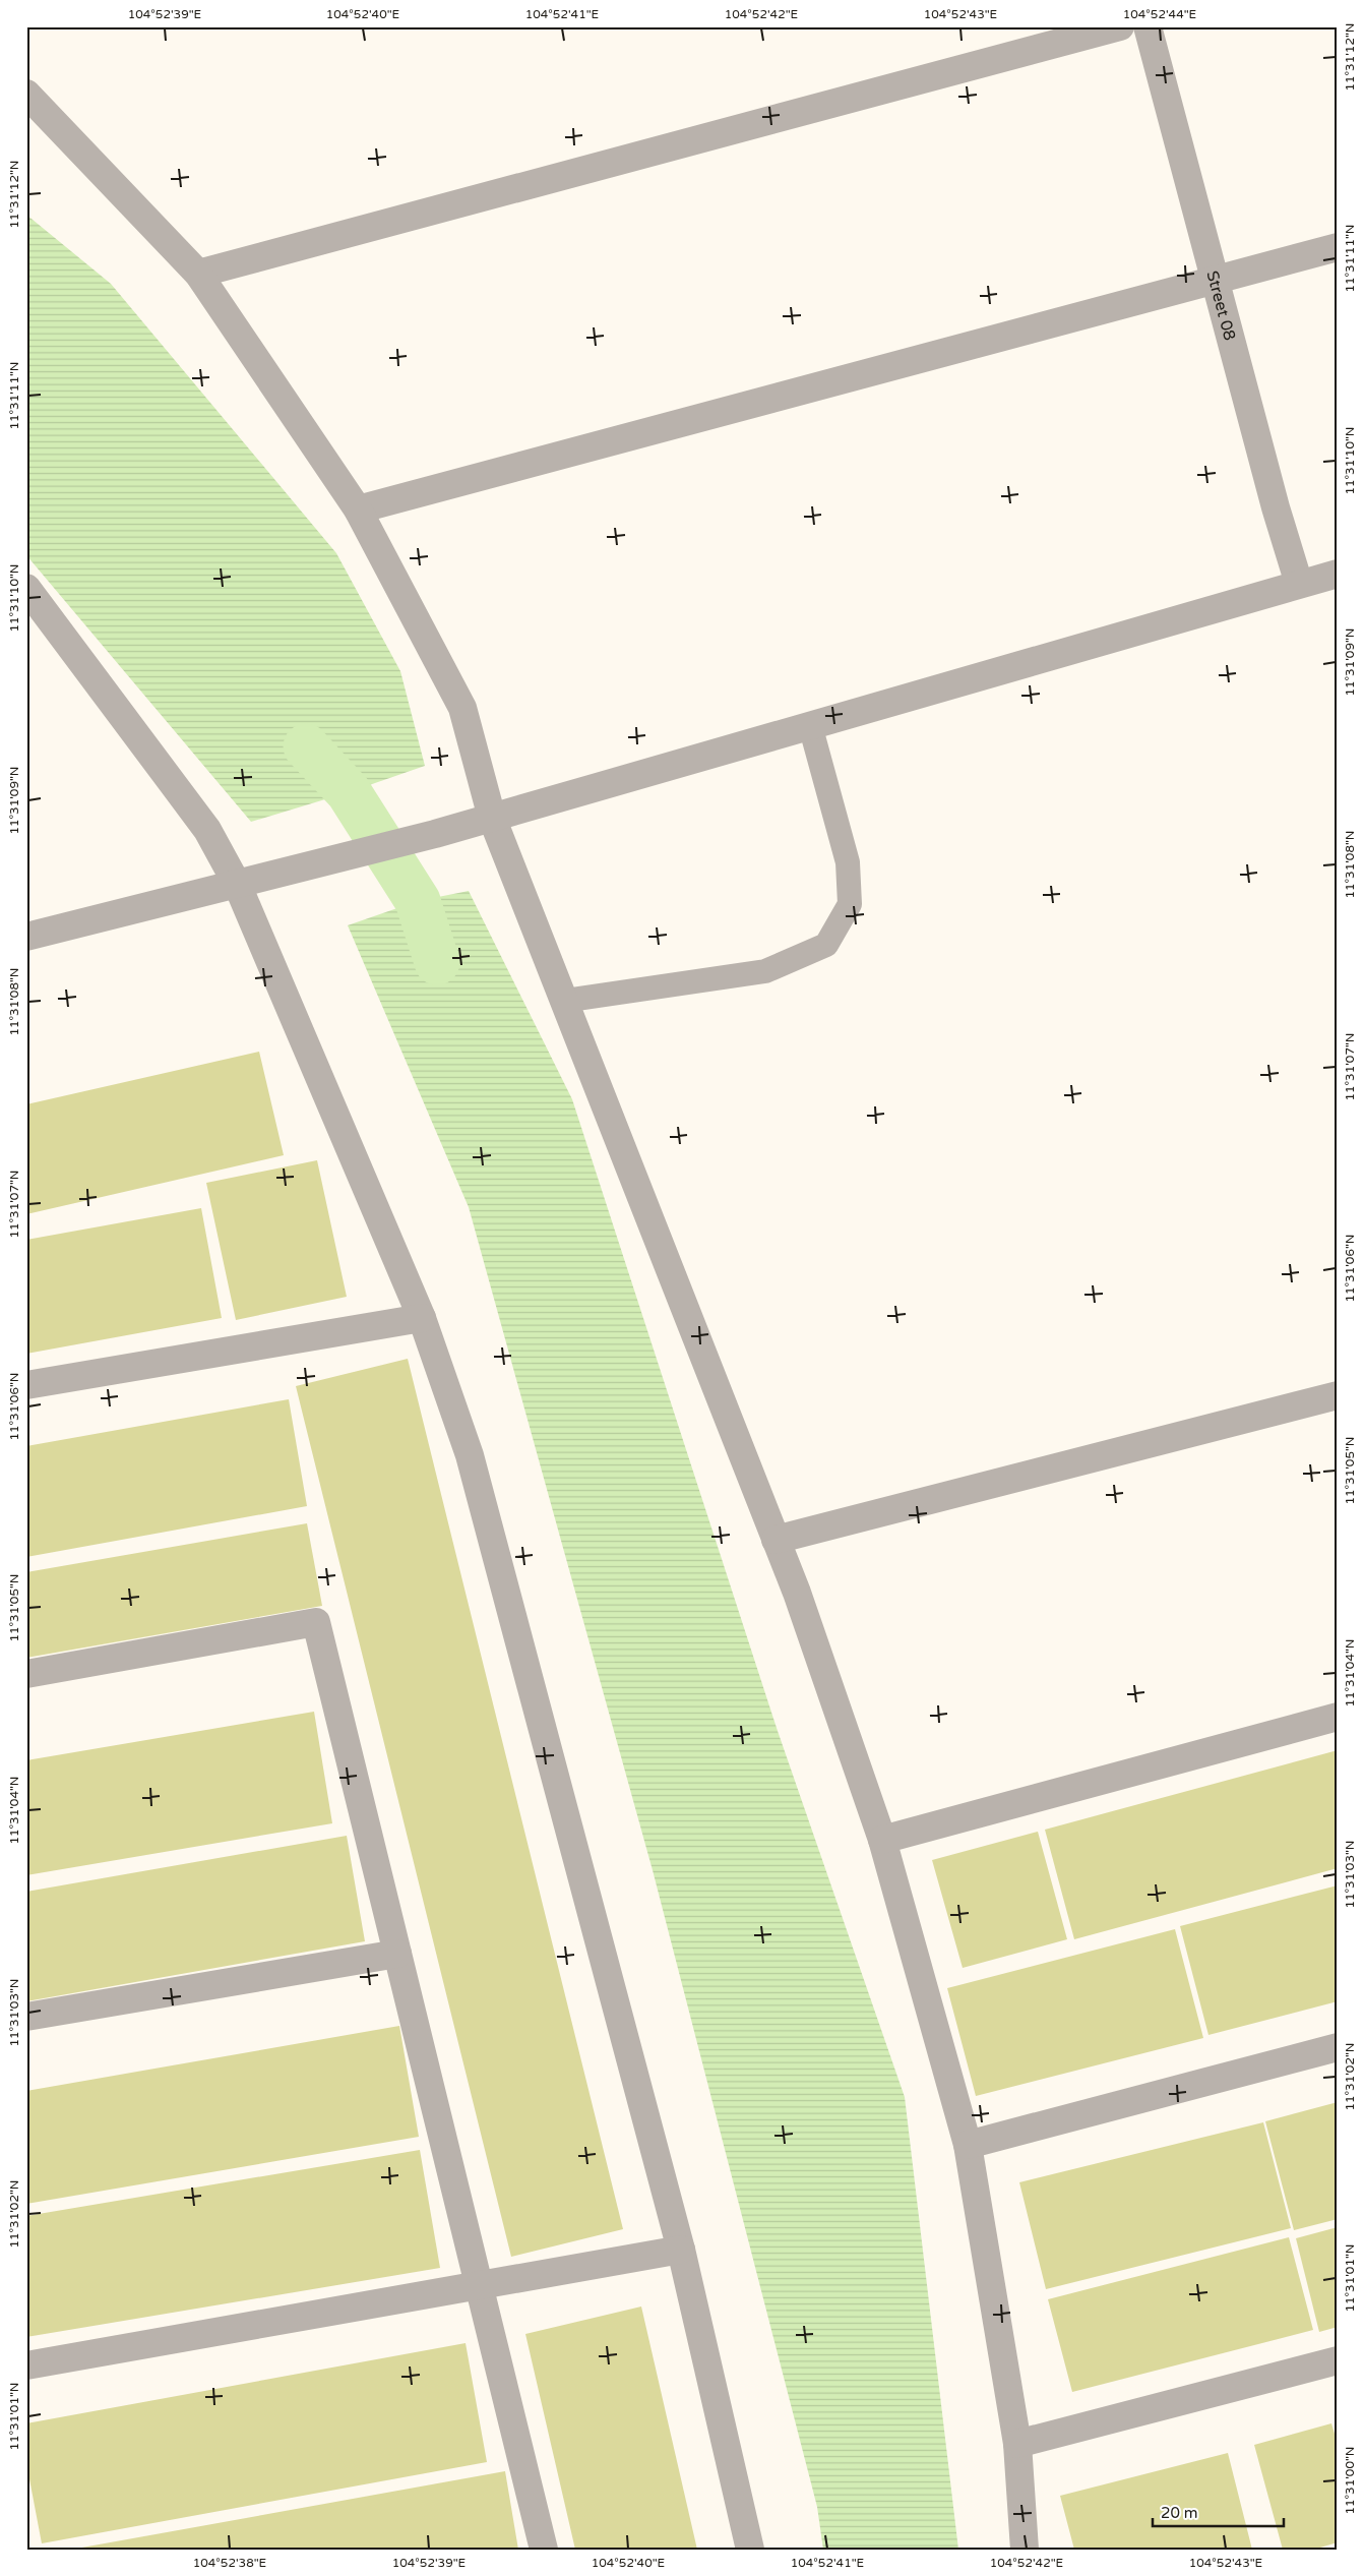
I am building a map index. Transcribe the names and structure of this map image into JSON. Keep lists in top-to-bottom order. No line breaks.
{"streets":{"street":["Street 08"]},"scale_bar":"20 m","coordinates":["104°52'39\"E","104°52'40\"E","104°52'41\"E","104°52'42\"E","104°52'43\"E","104°52'44\"E","11°31'12\"N","11°31'11\"N","11°31'10\"N","11°31'09\"N","11°31'08\"N","11°31'07\"N","11°31'06\"N","11°31'05\"N","11°31'04\"N","11°31'03\"N","11°31'02\"N","11°31'01\"N","11°31'00\"N","104°52'38\"E"]}
